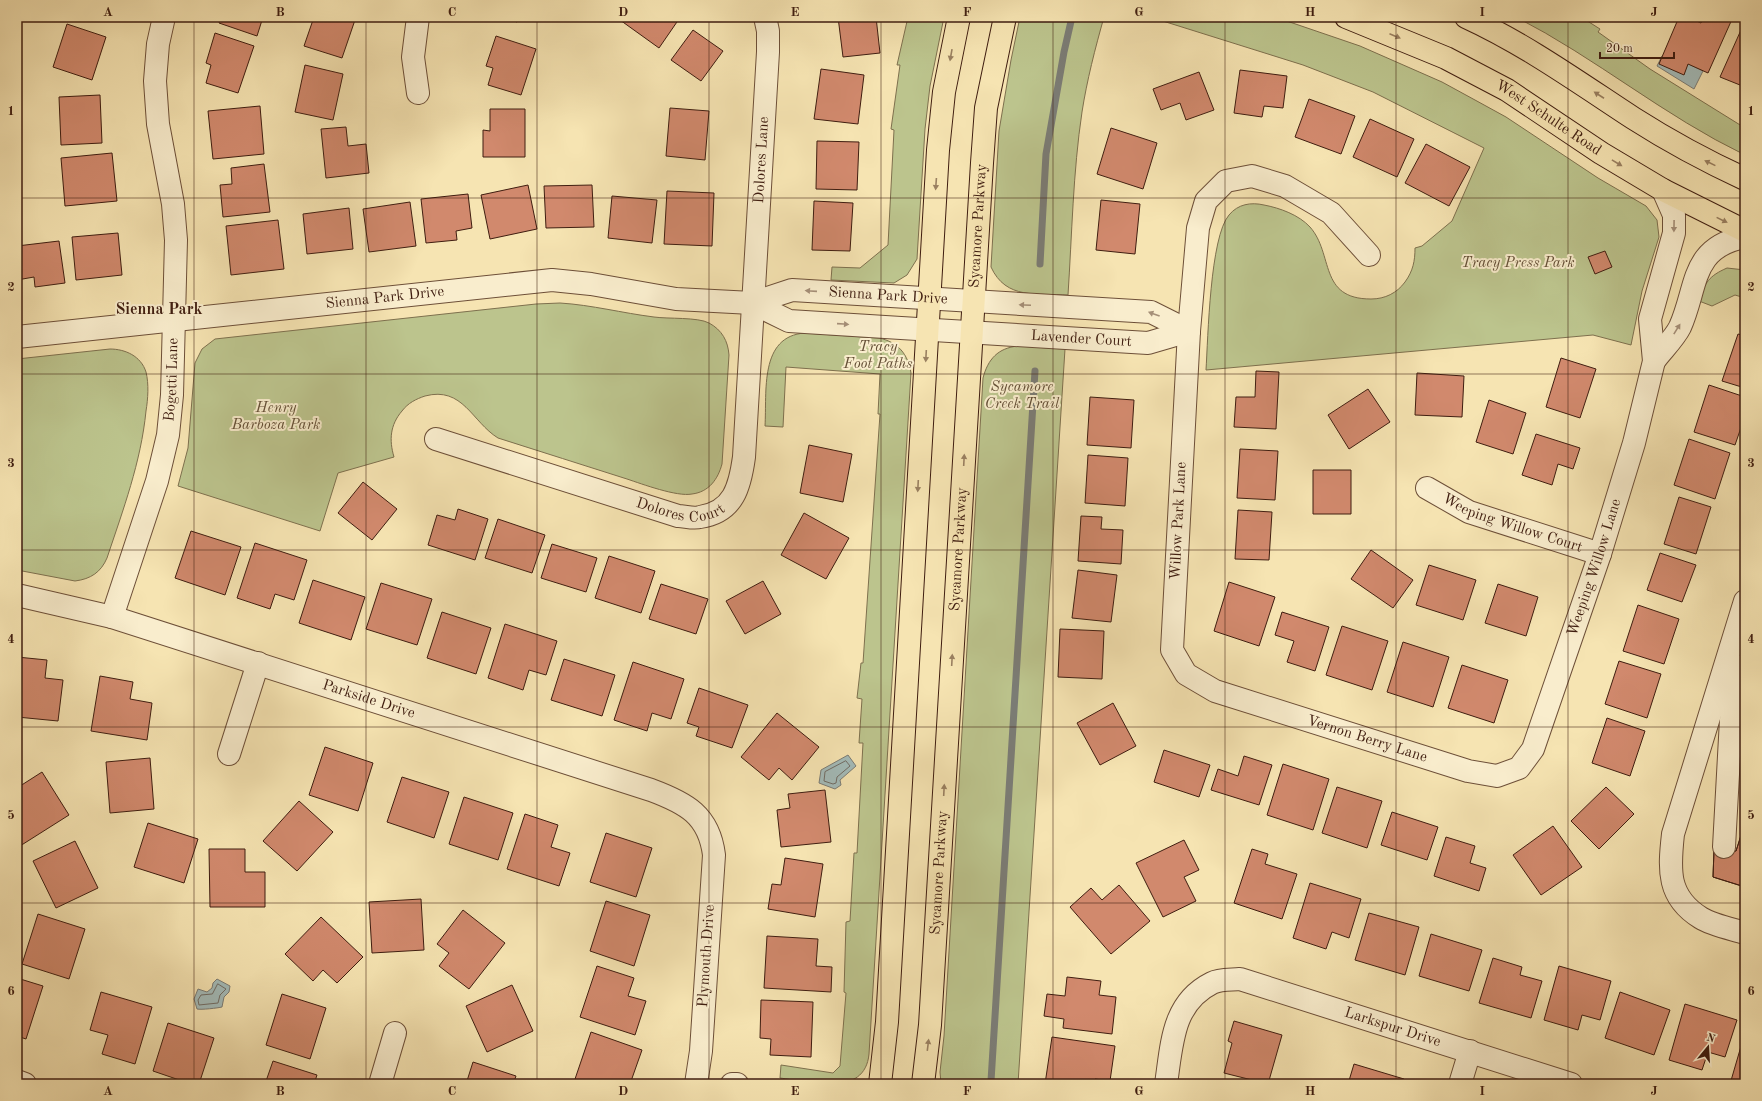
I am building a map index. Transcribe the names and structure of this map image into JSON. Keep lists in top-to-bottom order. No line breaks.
{"streets":{"main road":["West Schulte Road","Sycamore Parkway"],"street":["Dolores Lane","Sienna Park Drive","Lavender Court","Bogetti Lane","Dolores Court","Willow Park Lane","Weeping Willow Court","Weeping Willow Lane","Parkside Drive","Vernon Berry Lane","Plymouth Drive","Larkspur Drive"]},"crossings":[["West Schulte Road","Weeping Willow Lane"],["Dolores Lane","Sienna Park Drive"],["Dolores Lane","Dolores Court"],["Sycamore Parkway","Sienna Park Drive"],["Sycamore Parkway","Lavender Court"],["Sienna Park Drive","Lavender Court"],["Sienna Park Drive","Bogetti Lane"],["Sienna Park Drive","Dolores Court"],["Sienna Park Drive","Willow Park Lane"],["Lavender Court","Willow Park Lane"],["Bogetti Lane","Parkside Drive"],["Willow Park Lane","Vernon Berry Lane"],["Weeping Willow Court","Weeping Willow Lane"],["Weeping Willow Lane","Vernon Berry Lane"],["Parkside Drive","Plymouth Drive"]],"districts":["Sienna Park"],"parks":["Tracy Press Park","Tracy Foot Paths","Sycamore Creek Trail","Henry Barboza Park"],"scale_bar":"20 m","north":"top","grid":{"columns":["A","B","C","D","E","F","G","H","I","J"],"rows":["1","2","3","4","5","6"]}}
